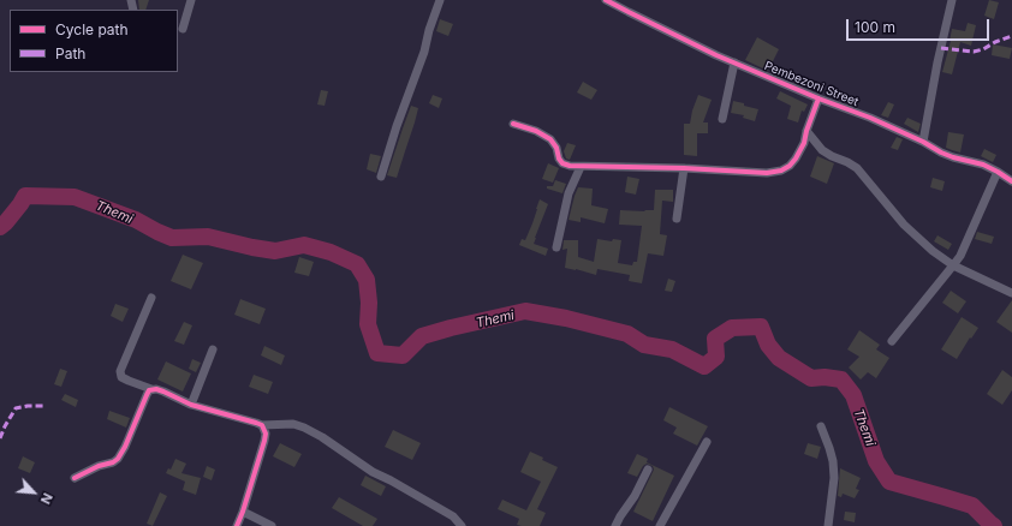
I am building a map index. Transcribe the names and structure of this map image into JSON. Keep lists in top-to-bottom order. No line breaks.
{"streets":{"street":["Pembezoni Street"]},"water":["Themi"],"legend":["Cycle path","Path"],"scale_bar":"100 m","north":"bottom right"}
